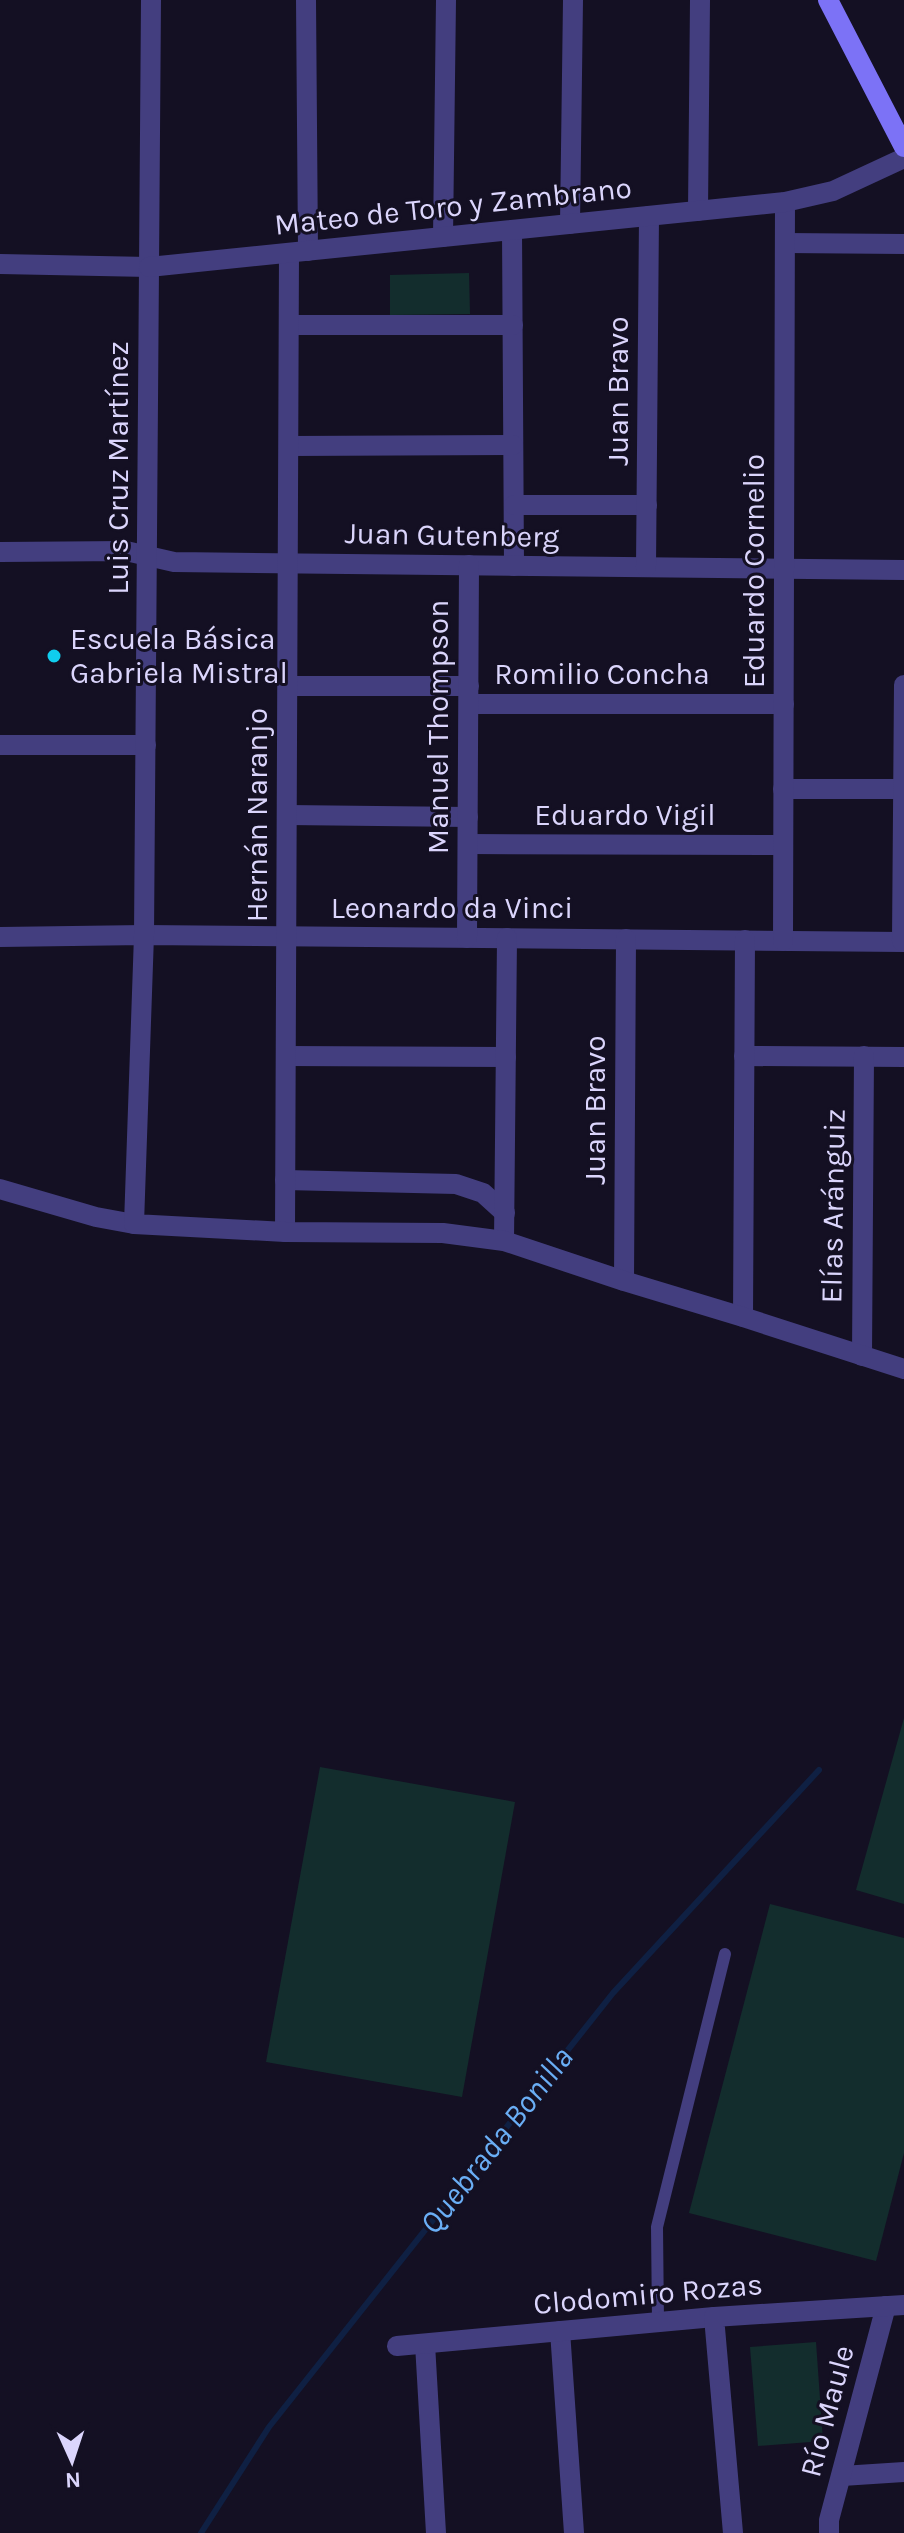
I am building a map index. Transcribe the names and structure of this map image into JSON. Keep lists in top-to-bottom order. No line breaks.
{"streets":{"street":["Mateo de Toro y Zambrano","Juan Bravo","Luis Cruz Martínez","Juan Gutenberg","Eduardo Cornelio","Romilio Concha","Manuel Thompson","Hernán Naranjo","Eduardo Vigil","Leonardo da Vinci","Elías Aránguiz","Clodomiro Rozas","Río Maule"]},"crossings":[["Mateo de Toro y Zambrano","Juan Bravo"],["Mateo de Toro y Zambrano","Luis Cruz Martínez"],["Mateo de Toro y Zambrano","Eduardo Cornelio"],["Mateo de Toro y Zambrano","Hernán Naranjo"],["Juan Bravo","Juan Gutenberg"],["Juan Bravo","Leonardo da Vinci"],["Luis Cruz Martínez","Juan Gutenberg"],["Luis Cruz Martínez","Leonardo da Vinci"],["Juan Gutenberg","Eduardo Cornelio"],["Juan Gutenberg","Manuel Thompson"],["Juan Gutenberg","Hernán Naranjo"],["Eduardo Cornelio","Romilio Concha"],["Eduardo Cornelio","Eduardo Vigil"],["Eduardo Cornelio","Leonardo da Vinci"],["Romilio Concha","Manuel Thompson"],["Romilio Concha","Hernán Naranjo"],["Manuel Thompson","Eduardo Vigil"],["Manuel Thompson","Leonardo da Vinci"],["Hernán Naranjo","Leonardo da Vinci"],["Clodomiro Rozas","Río Maule"]],"water":["Quebrada Bonilla"],"places":["Escuela Básica Gabriela Mistral"],"north":"bottom"}
